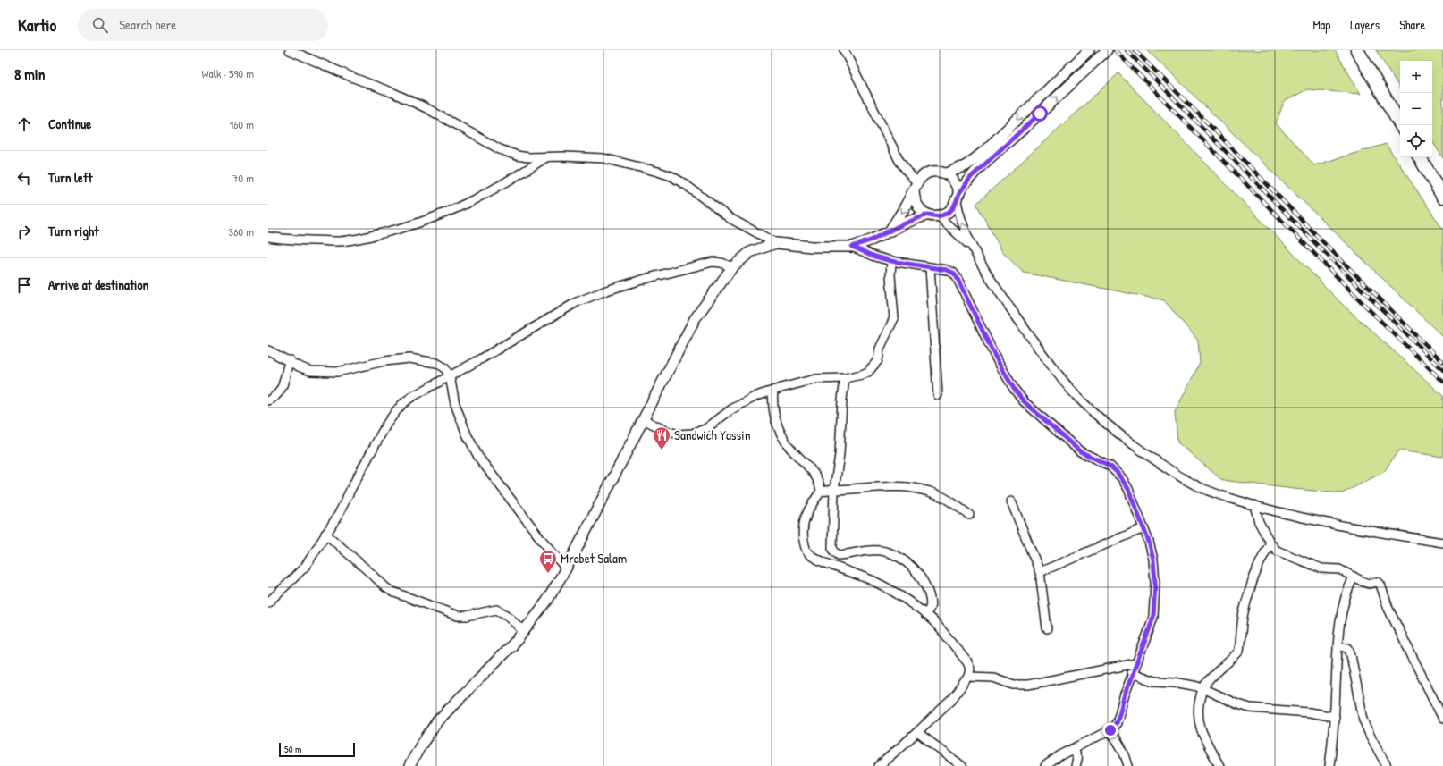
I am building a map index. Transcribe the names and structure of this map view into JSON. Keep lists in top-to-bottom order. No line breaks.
{"places":{"restaurant":["Sandwich Yassin"],"bus stop":["Mrabet Salam"]},"scale_bar":"50 m","page":{"header":"Kartio","search":"Search here","nav":["Map","Layers","Share"],"heading":["8 min","Walk · 590 m"],"map_buttons":["+","−"],"list":[["Continue","160 m"],["Turn left","70 m"],["Turn right","360 m"],"Arrive at destination"],"scale":"50 m"}}
